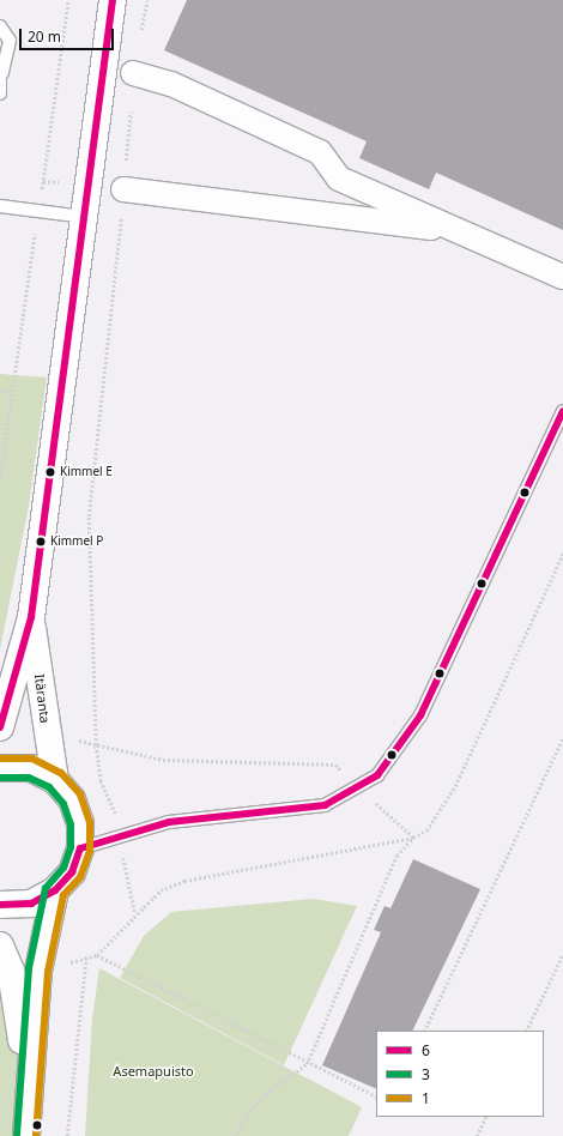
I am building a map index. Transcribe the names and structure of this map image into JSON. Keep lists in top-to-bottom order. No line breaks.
{"streets":{"street":["Itäranta"]},"parks":["Asemapuisto"],"places":["Kimmel E","Kimmel P"],"lines":["transit line 6","transit line 1","transit line 3"],"legend":["6","3","1"],"scale_bar":"20 m"}
